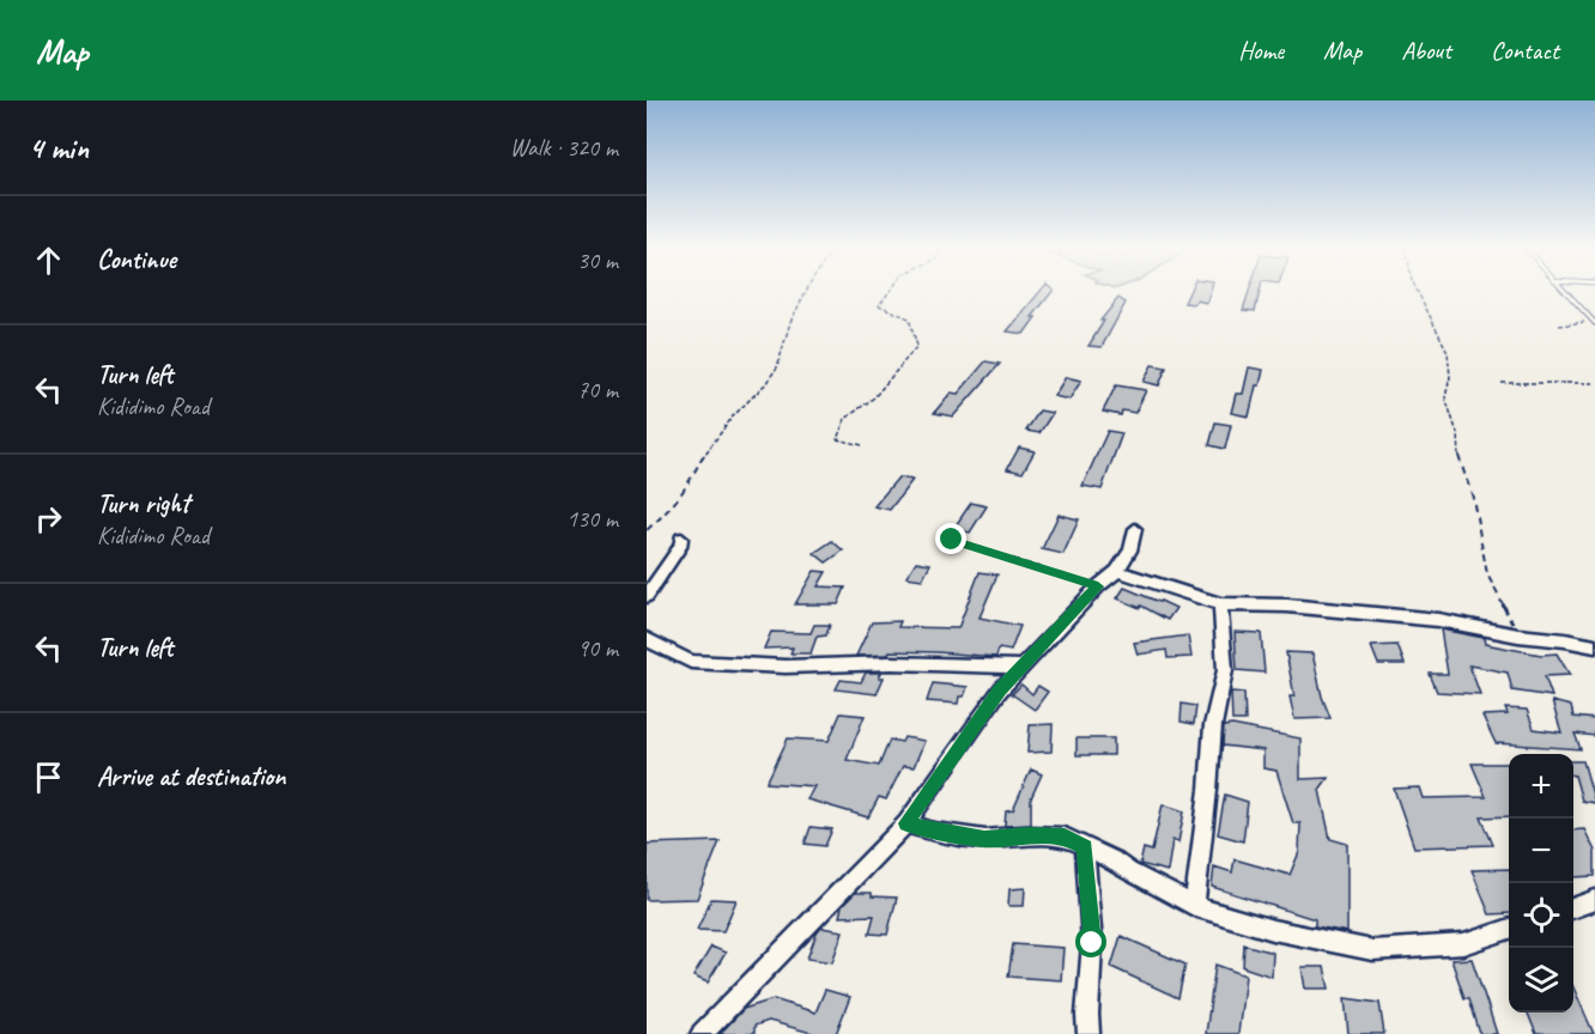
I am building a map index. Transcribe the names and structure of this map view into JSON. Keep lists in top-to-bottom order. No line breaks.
{"page":{"header":"Map","nav":["Home","Map","About","Contact"],"heading":["4 min","Walk · 320 m"],"list":[["Continue","30 m"],["Turn left","Kididimo Road","70 m"],["Turn right","Kididimo Road","130 m"],["Turn left","90 m"],"Arrive at destination"],"map_buttons":["+","−"]}}
